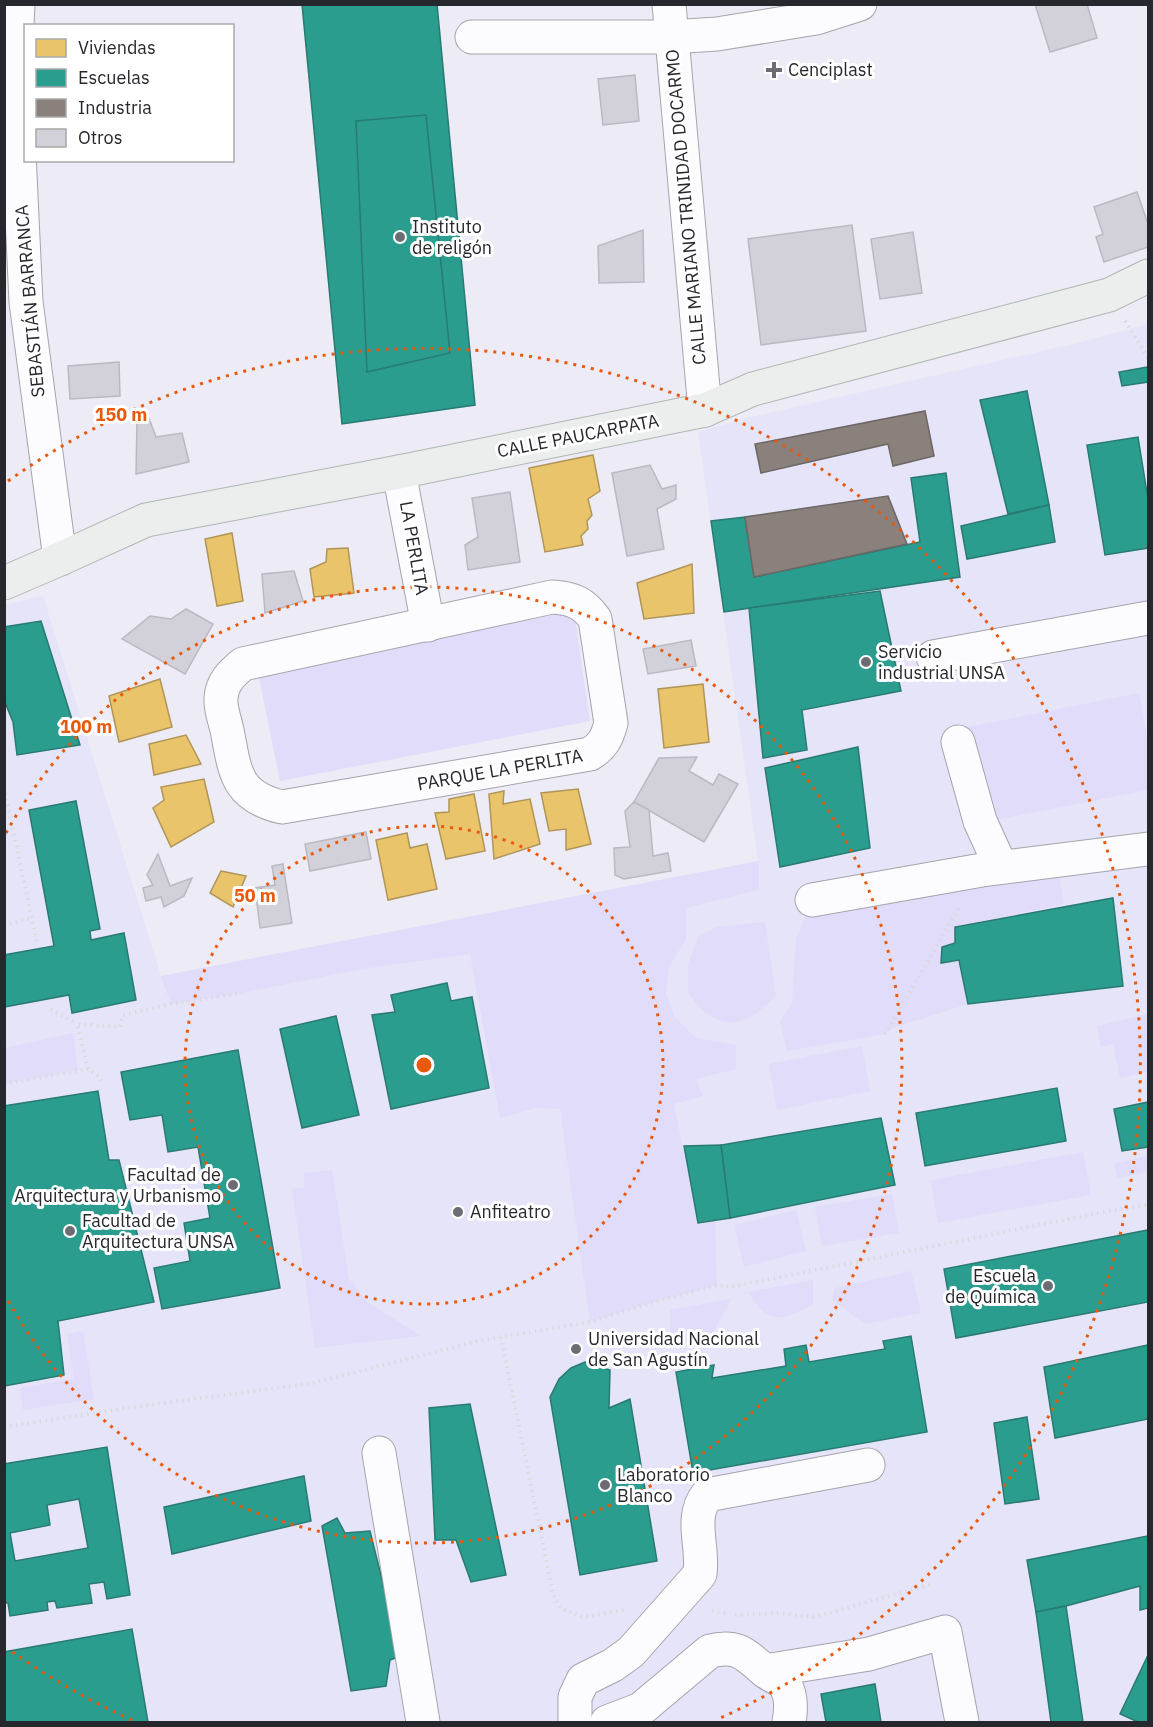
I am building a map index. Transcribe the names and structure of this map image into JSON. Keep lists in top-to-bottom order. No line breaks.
{"streets":{"main road":["CALLE PAUCARPATA"],"street":["CALLE MARIANO TRINIDAD DOCARMO","SEBASTIÁN BARRANCA","LA PERLITA","PARQUE LA PERLITA"]},"crossings":[["CALLE MARIANO TRINIDAD DOCARMO","CALLE PAUCARPATA"],["SEBASTIÁN BARRANCA","CALLE PAUCARPATA"],["CALLE PAUCARPATA","LA PERLITA"],["LA PERLITA","PARQUE LA PERLITA"]],"places":{"health":["Cenciplast"],"other":["Instituto de religón","Servicio industrial UNSA","Facultad de Arquitectura y Urbanismo","Anfiteatro","Facultad de Arquitectura UNSA","Escuela de Química","Universidad Nacional de San Agustín","Laboratorio Blanco"]},"legend":["Viviendas","Escuelas","Industria","Otros"],"rings":["150 m","100 m","50 m"]}
